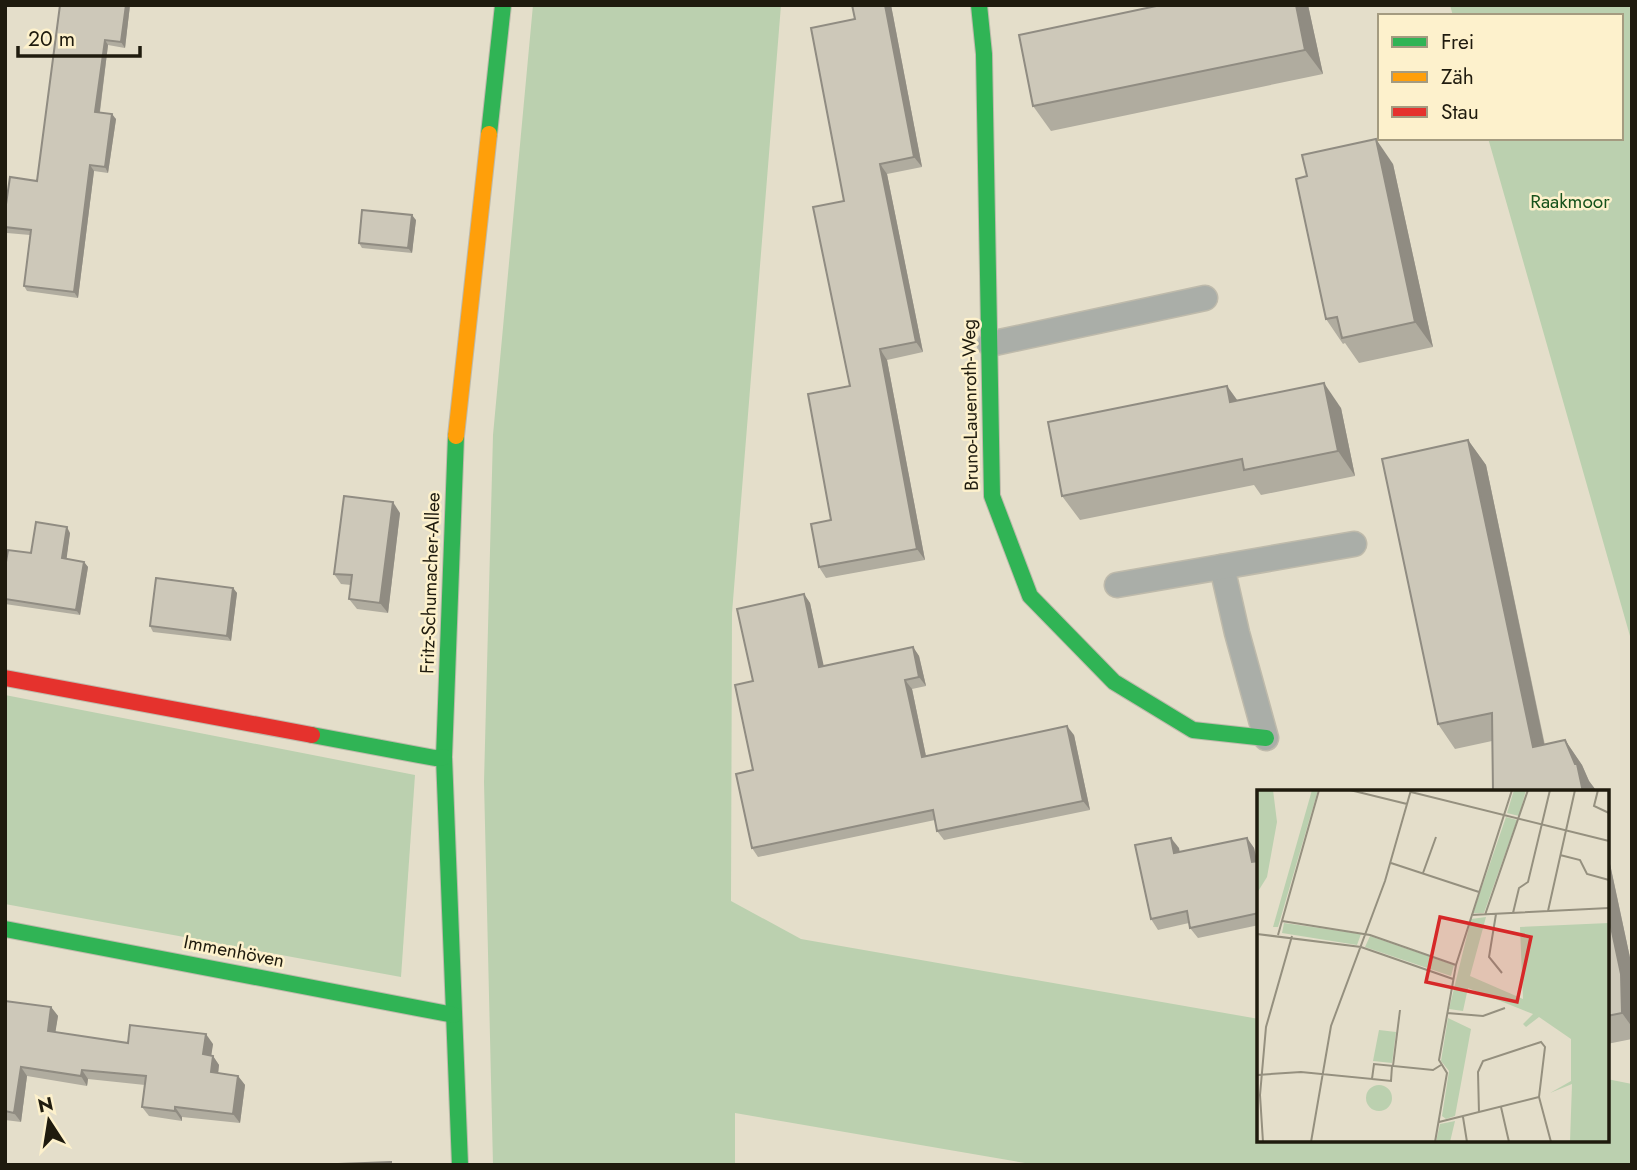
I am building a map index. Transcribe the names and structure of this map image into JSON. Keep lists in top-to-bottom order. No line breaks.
{"streets":{"street":["Bruno-Lauenroth-Weg","Fritz-Schumacher-Allee","Immenhöven"]},"crossings":[["Fritz-Schumacher-Allee","Immenhöven"]],"parks":["Raakmoor"],"legend":["Frei","Zäh","Stau"],"scale_bar":"20 m","north":"top"}
